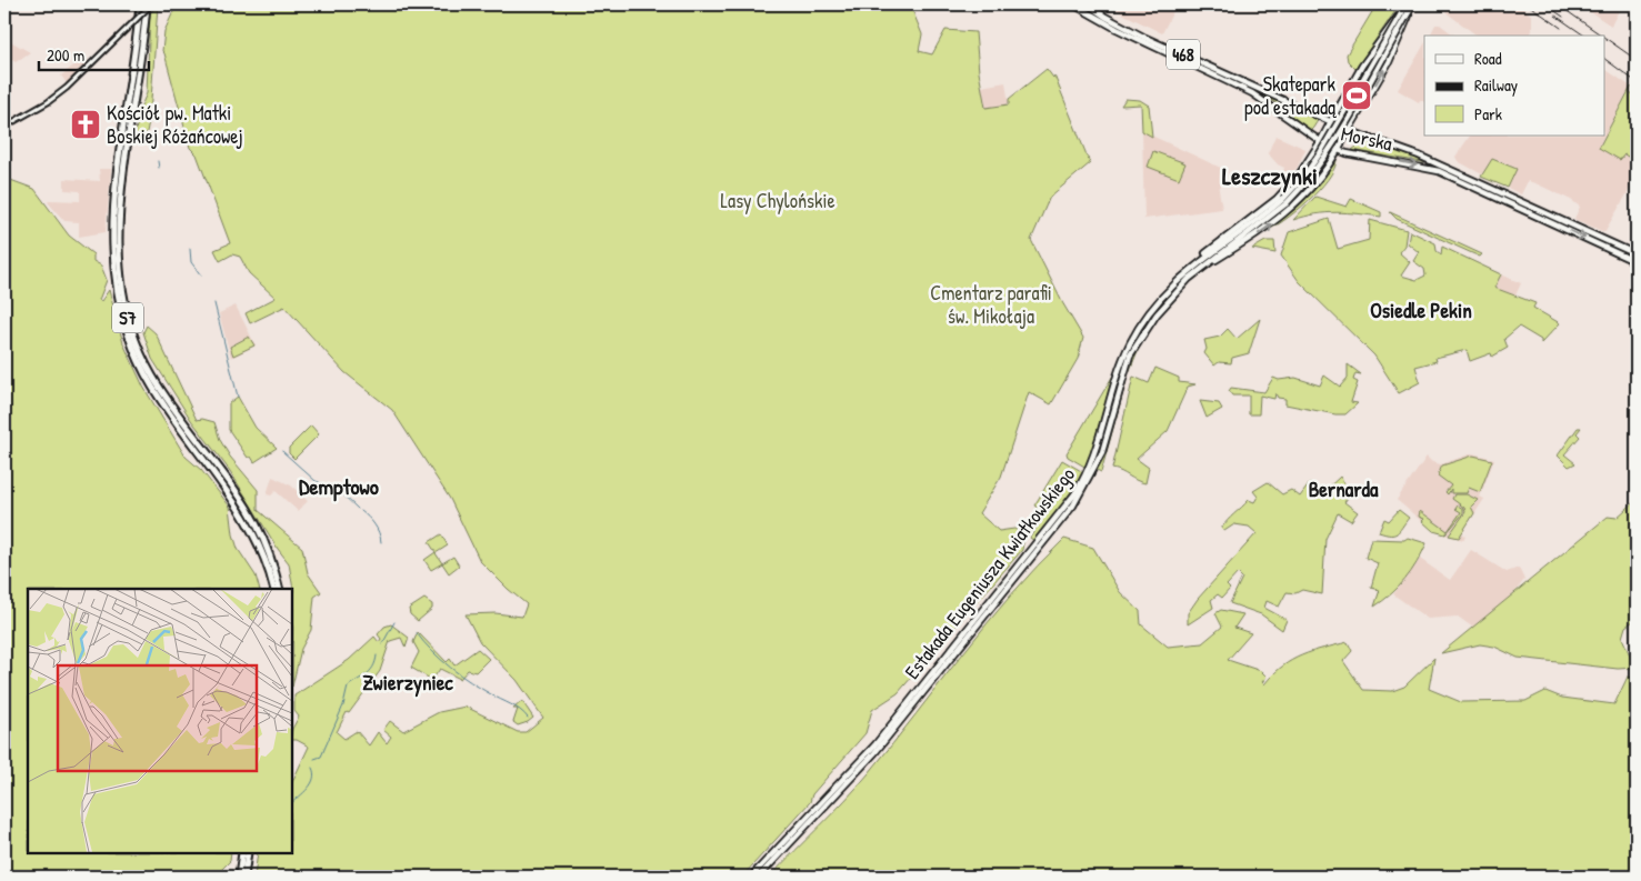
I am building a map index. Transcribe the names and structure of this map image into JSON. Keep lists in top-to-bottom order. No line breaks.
{"streets":{"highway":["S7"],"main road":["468","Morska","Estakada Eugeniusza Kwiatkowskiego"]},"districts":["Leszczynki","Osiedle Pekin","Demptowo","Bernarda","Zwierzyniec"],"parks":["Lasy Chylońskie","Cmentarz parafii św. Mikołaja"],"places":{"sports":["Skatepark pod estakadą"],"church":["Kościół pw. Matki Boskiej Różańcowej"]},"legend":["Road","Railway","Park"],"scale_bar":"200 m"}
